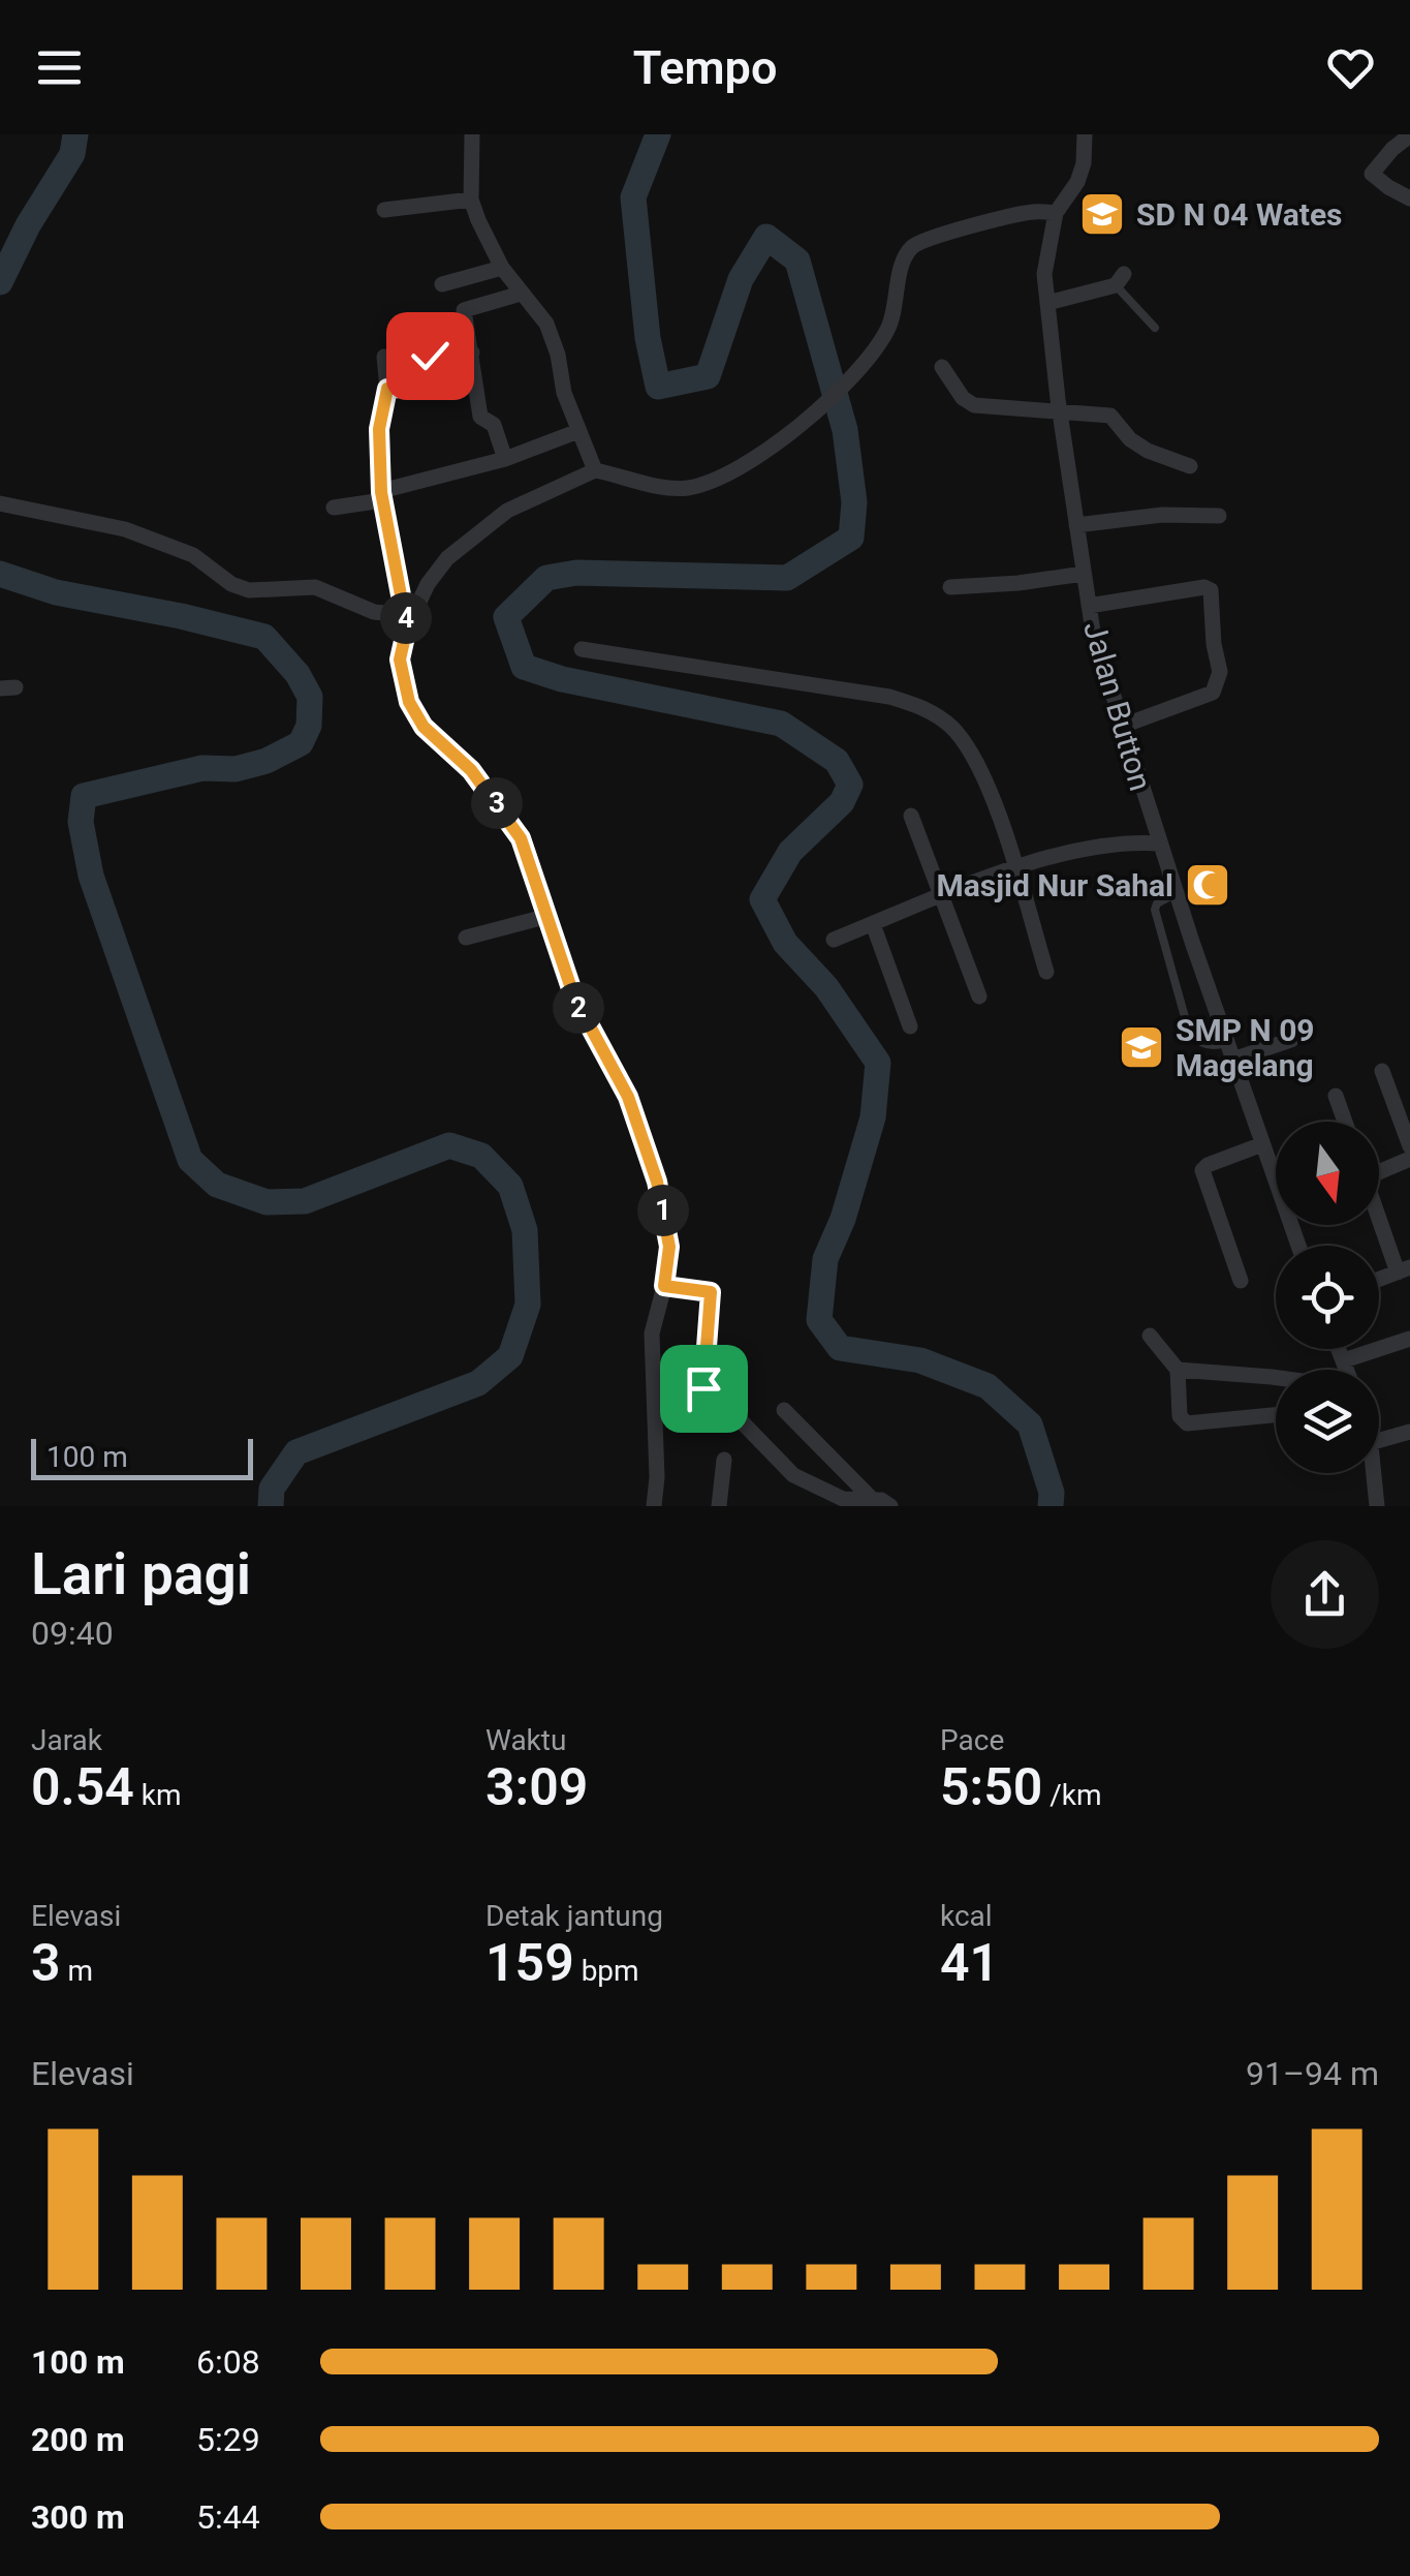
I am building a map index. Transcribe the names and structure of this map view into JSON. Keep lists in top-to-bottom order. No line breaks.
{"streets":{"street":["Jalan Button"]},"places":{"school or university":["SD N 04 Wates","SMP N 09 Magelang"],"mosque":["Masjid Nur Sahal"]},"scale_bar":"100 m","north":"bottom","page":{"header":"Tempo","pins":["4","3","2","1"],"scale":"100 m","heading":["Lari pagi","09:40"],"stats":[["Jarak","0.54 km"],["Waktu","3:09"],["Pace","5:50 /km"],["Elevasi","3 m"],["Detak jantung","159 bpm"],["kcal","41"]],"chart":["Elevasi","91–94 m"],"list":[{"name":"100 m","note":"6:08"},{"name":"200 m","note":"5:29"},{"name":"300 m","note":"5:44"}]}}
